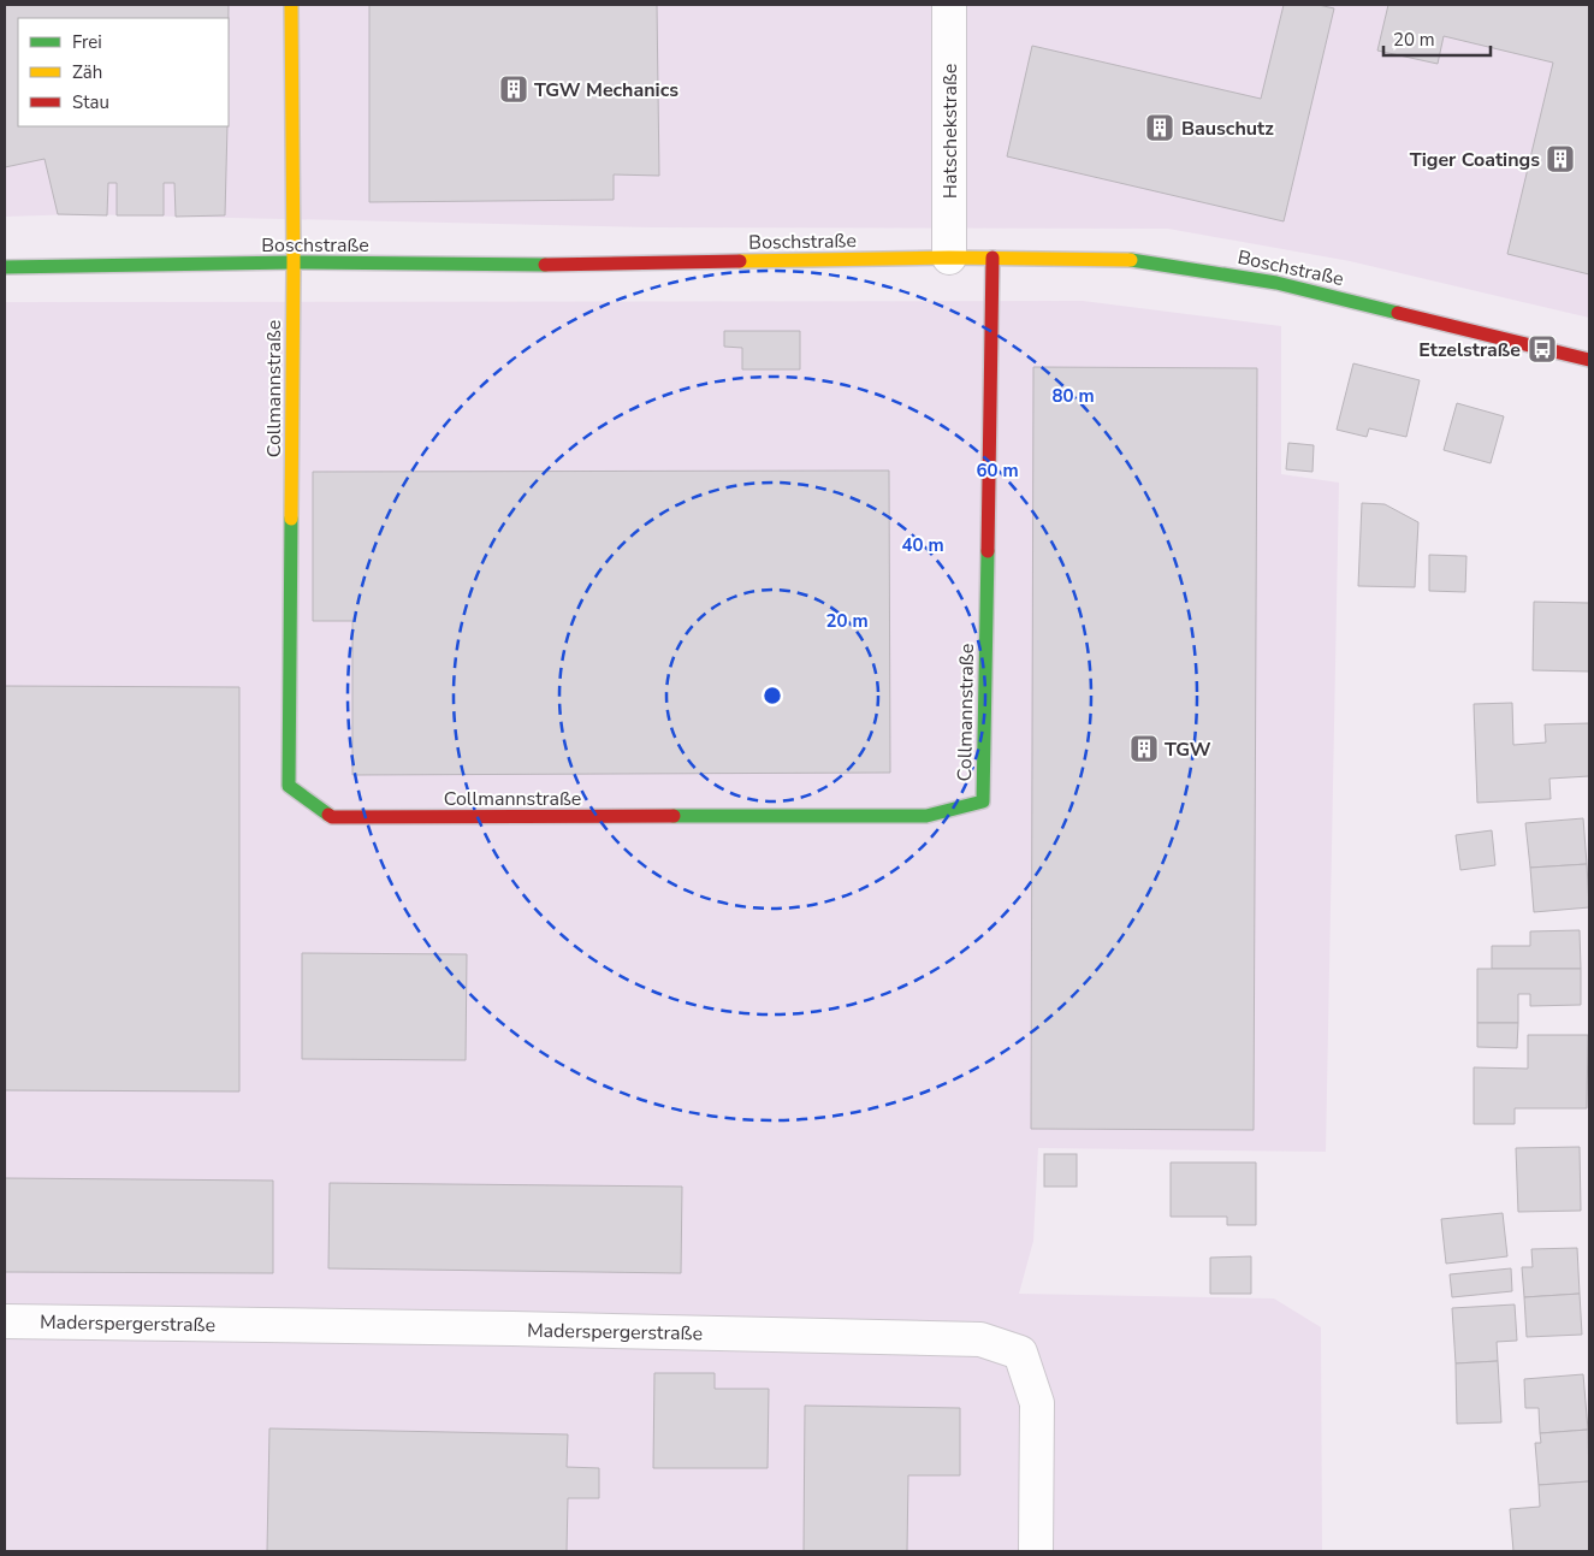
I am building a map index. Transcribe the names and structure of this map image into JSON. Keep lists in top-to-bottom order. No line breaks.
{"streets":{"street":["Hatschekstraße","Boschstraße","Collmannstraße","Maderspergerstraße"]},"crossings":[["Hatschekstraße","Boschstraße"],["Boschstraße","Collmannstraße"]],"places":{"building":["TGW Mechanics","Bauschutz","Tiger Coatings","TGW"],"bus stop":["Etzelstraße"]},"legend":["Frei","Zäh","Stau"],"scale_bar":"20 m","rings":["80 m","60 m","40 m","20 m"]}
